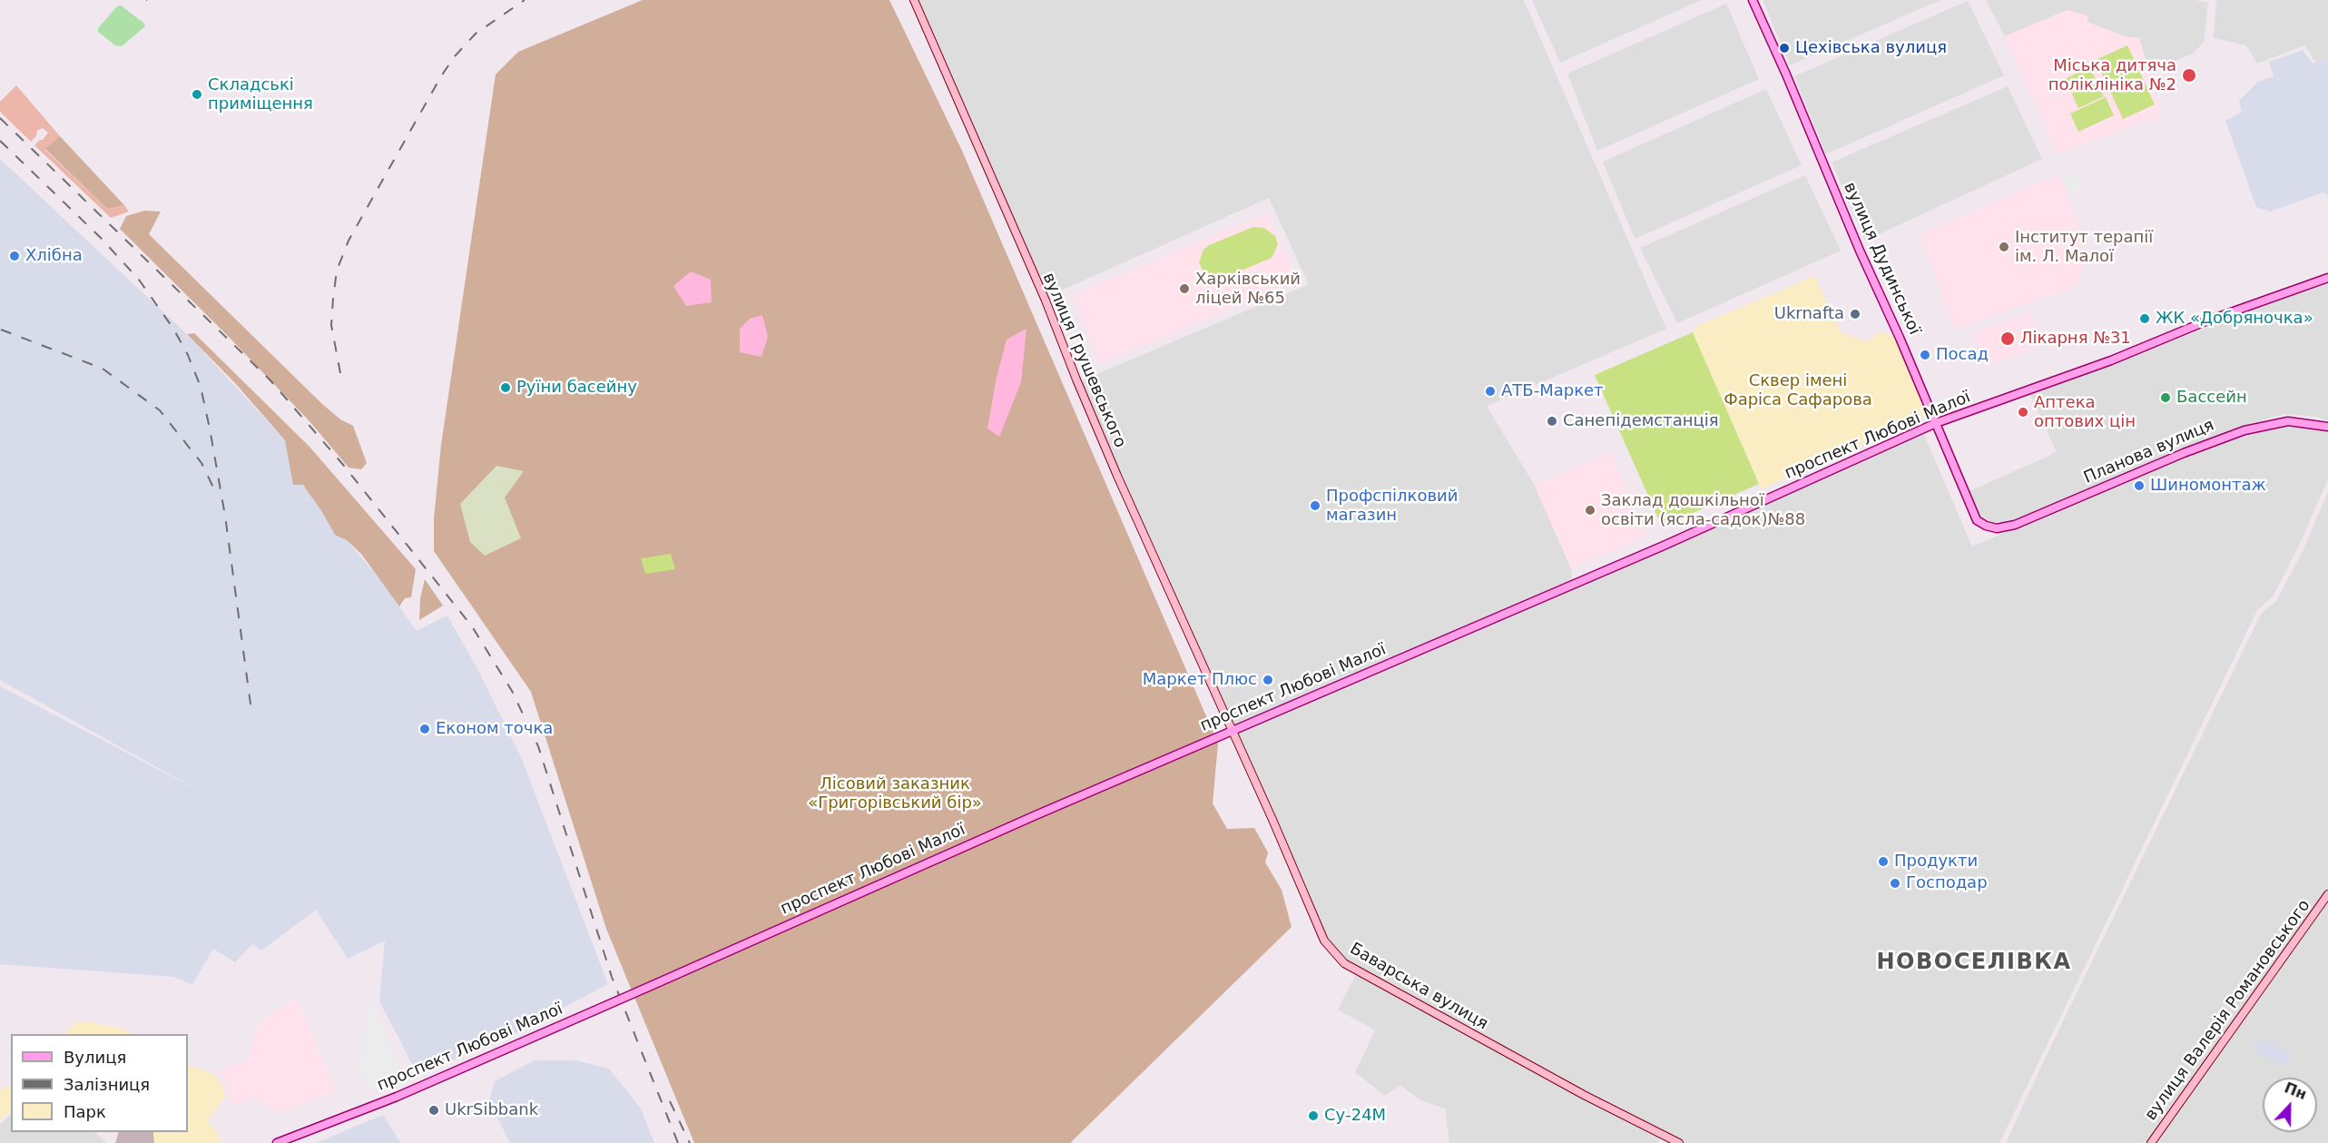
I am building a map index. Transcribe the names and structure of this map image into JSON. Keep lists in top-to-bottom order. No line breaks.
{"streets":{"main road":["вулиця Дудинської","проспект Любові Малої","Планова вулиця"],"street":["вулиця Грушевського","Баварська вулиця","вулиця Валерія Романовського"]},"crossings":[["вулиця Дудинської","проспект Любові Малої"],["вулиця Дудинської","Планова вулиця"],["вулиця Грушевського","проспект Любові Малої"],["вулиця Грушевського","Баварська вулиця"],["проспект Любові Малої","Баварська вулиця"]],"districts":["НОВОСЕЛІВКА"],"parks":["Сквер імені Фаріса Сафарова","Лісовий заказник «Григорівський бір»"],"places":["Цехівська вулиця","Міська дитяча поліклініка №2","Складські приміщення","Інститут терапії ім. Л. Малої","Хлібна","Харківський ліцей №65","Ukrnafta","ЖК «Добряночка»","Лікарня №31","Посад","Руїни басейну","АТБ-Маркет","Бассейн","Аптека оптових цін","Санепідемстанція","Шиномонтаж","Профспілковий магазин","Заклад дошкільної освіти (ясла-садок)№88","Маркет Плюс","Економ точка","Продукти","Господар","UkrSibbank","Су-24М"],"legend":["Вулиця","Залізниця","Парк"],"north":"top"}
